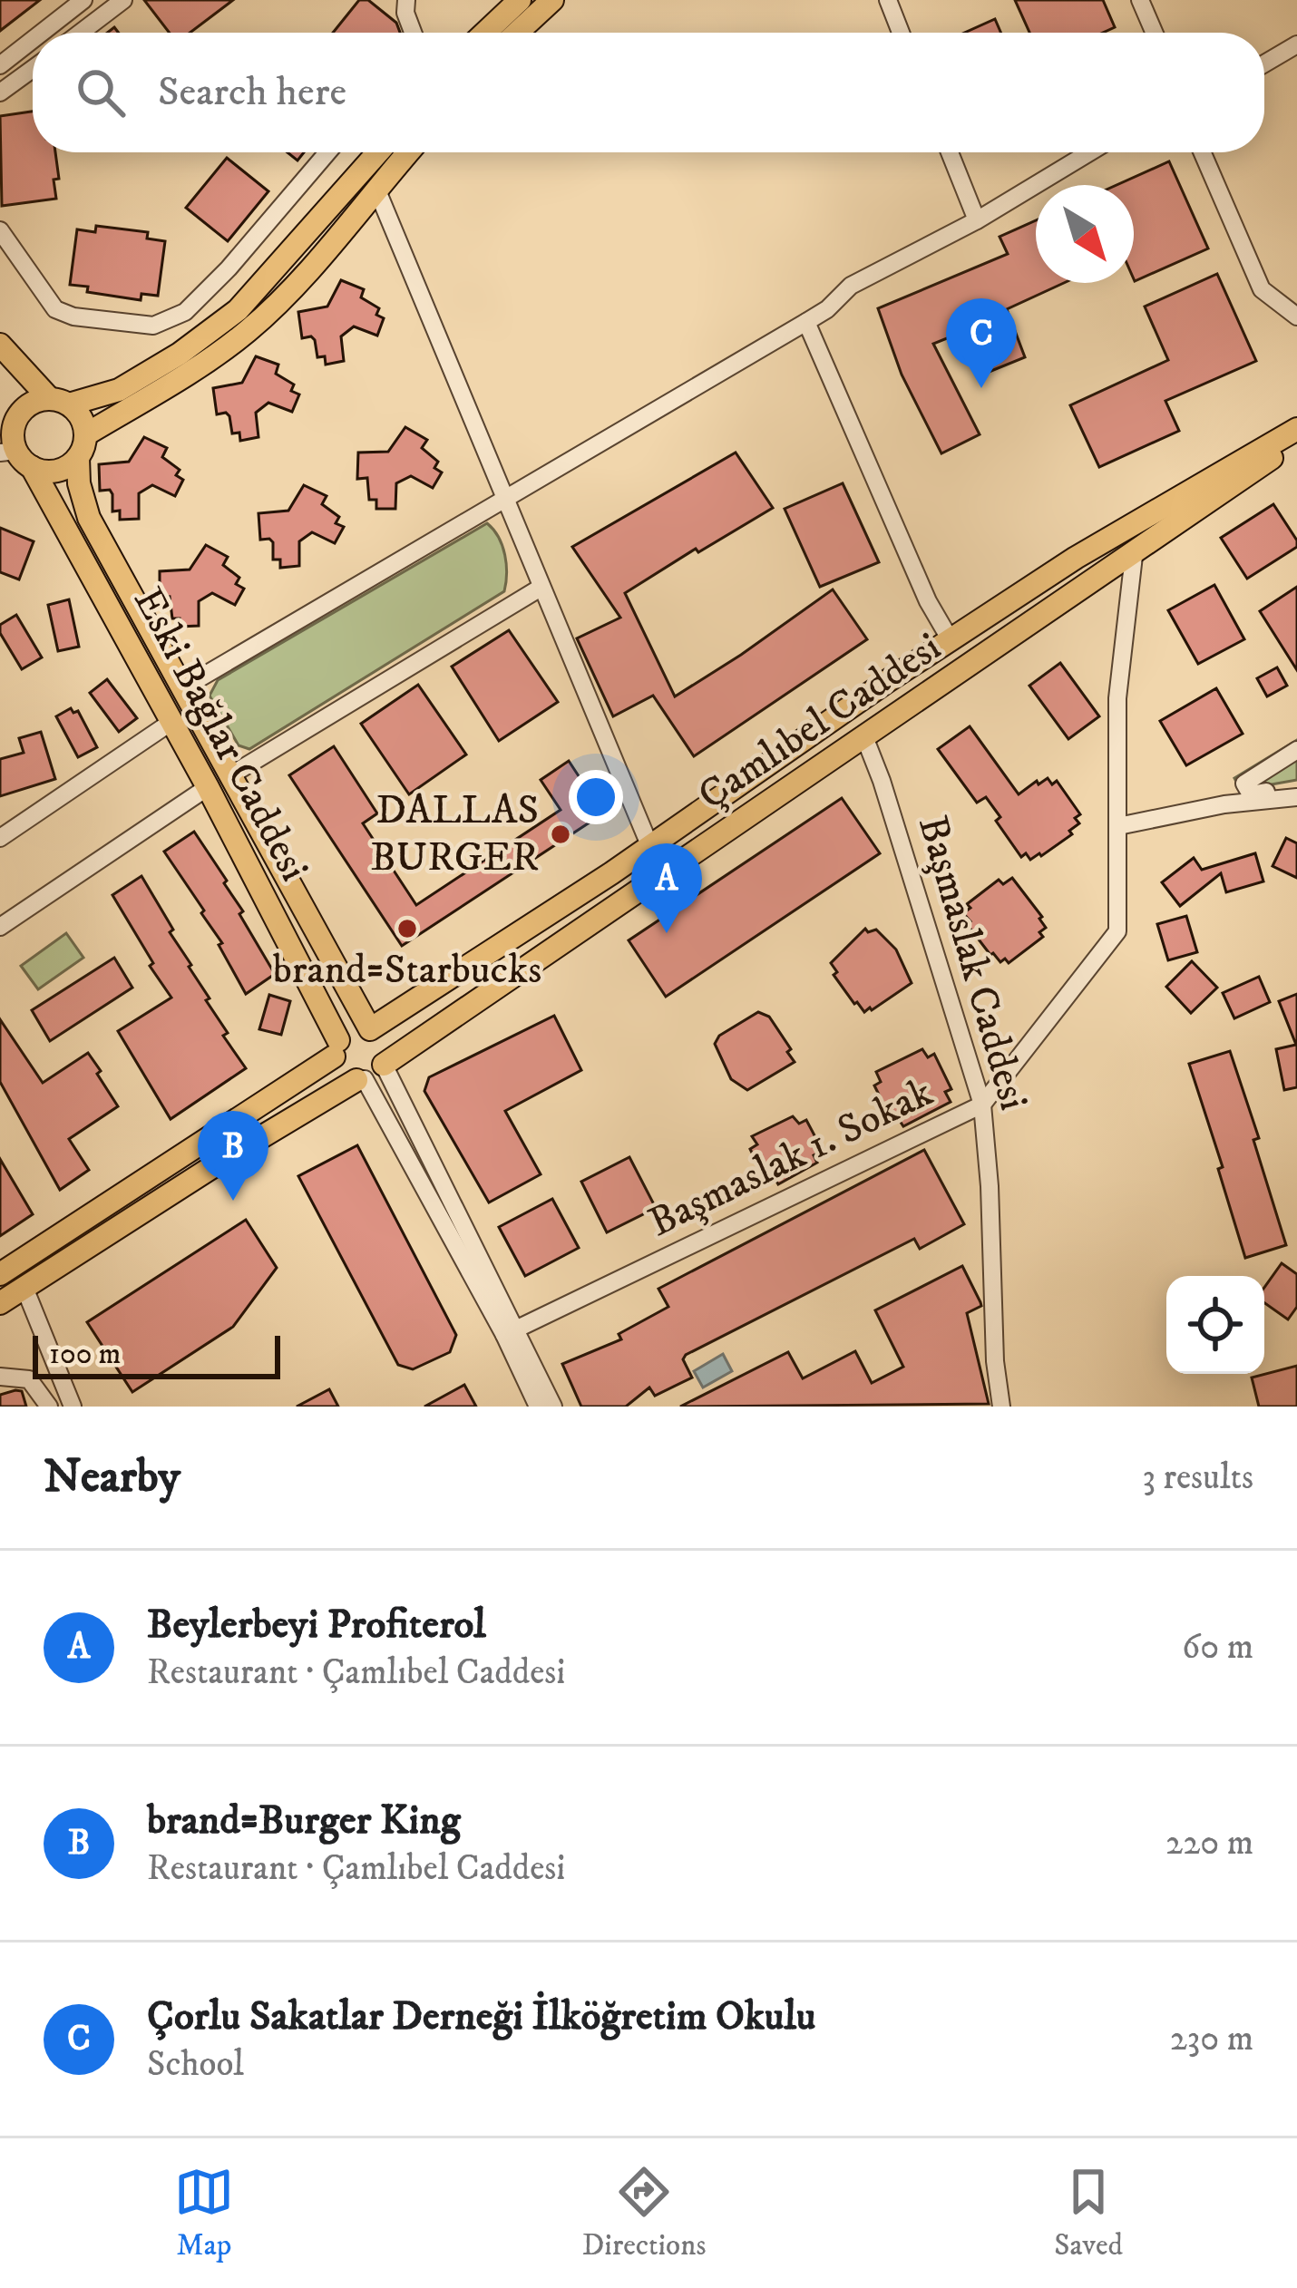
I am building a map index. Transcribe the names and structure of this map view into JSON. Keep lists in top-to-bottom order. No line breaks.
{"streets":{"main road":["Çamlıbel Caddesi","Eski Bağlar Caddesi"],"street":["Başmaslak Caddesi","Başmaslak 1. Sokak"]},"crossings":[["Çamlıbel Caddesi","Eski Bağlar Caddesi"],["Çamlıbel Caddesi","Başmaslak Caddesi"],["Çamlıbel Caddesi","Başmaslak 1. Sokak"],["Başmaslak Caddesi","Başmaslak 1. Sokak"]],"places":["DALLAS BURGER","brand=Starbucks"],"scale_bar":"100 m","north":"bottom right","page":{"search":"Search here","pins":["C","A","B"],"scale":"100 m","heading":["Nearby","3 results"],"list":[{"mark":"A","name":"Beylerbeyi Profiterol","note":"Restaurant · Çamlıbel Caddesi","value":"60 m"},{"mark":"B","name":"brand=Burger King","note":"Restaurant · Çamlıbel Caddesi","value":"220 m"},{"mark":"C","name":"Çorlu Sakatlar Derneği İlköğretim Okulu","note":"School","value":"230 m"}],"nav":["Map","Directions","Saved"]}}
